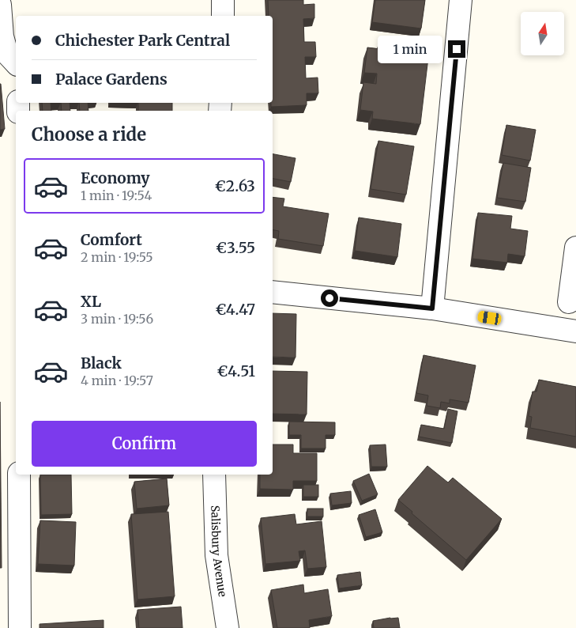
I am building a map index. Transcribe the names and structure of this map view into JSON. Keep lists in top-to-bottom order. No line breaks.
{"streets":{"street":["Salisbury Avenue"]},"north":"top","page":{"banner":["Chichester Park Central","Palace Gardens"],"bubble":"1 min","heading":"Choose a ride","list":[{"name":"Economy","note":"1 min · 19:54","value":"€2.63"},{"name":"Comfort","note":"2 min · 19:55","value":"€3.55"},{"name":"XL","note":"3 min · 19:56","value":"€4.47"},{"name":"Black","note":"4 min · 19:57","value":"€4.51"}],"buttons":"Confirm"}}
